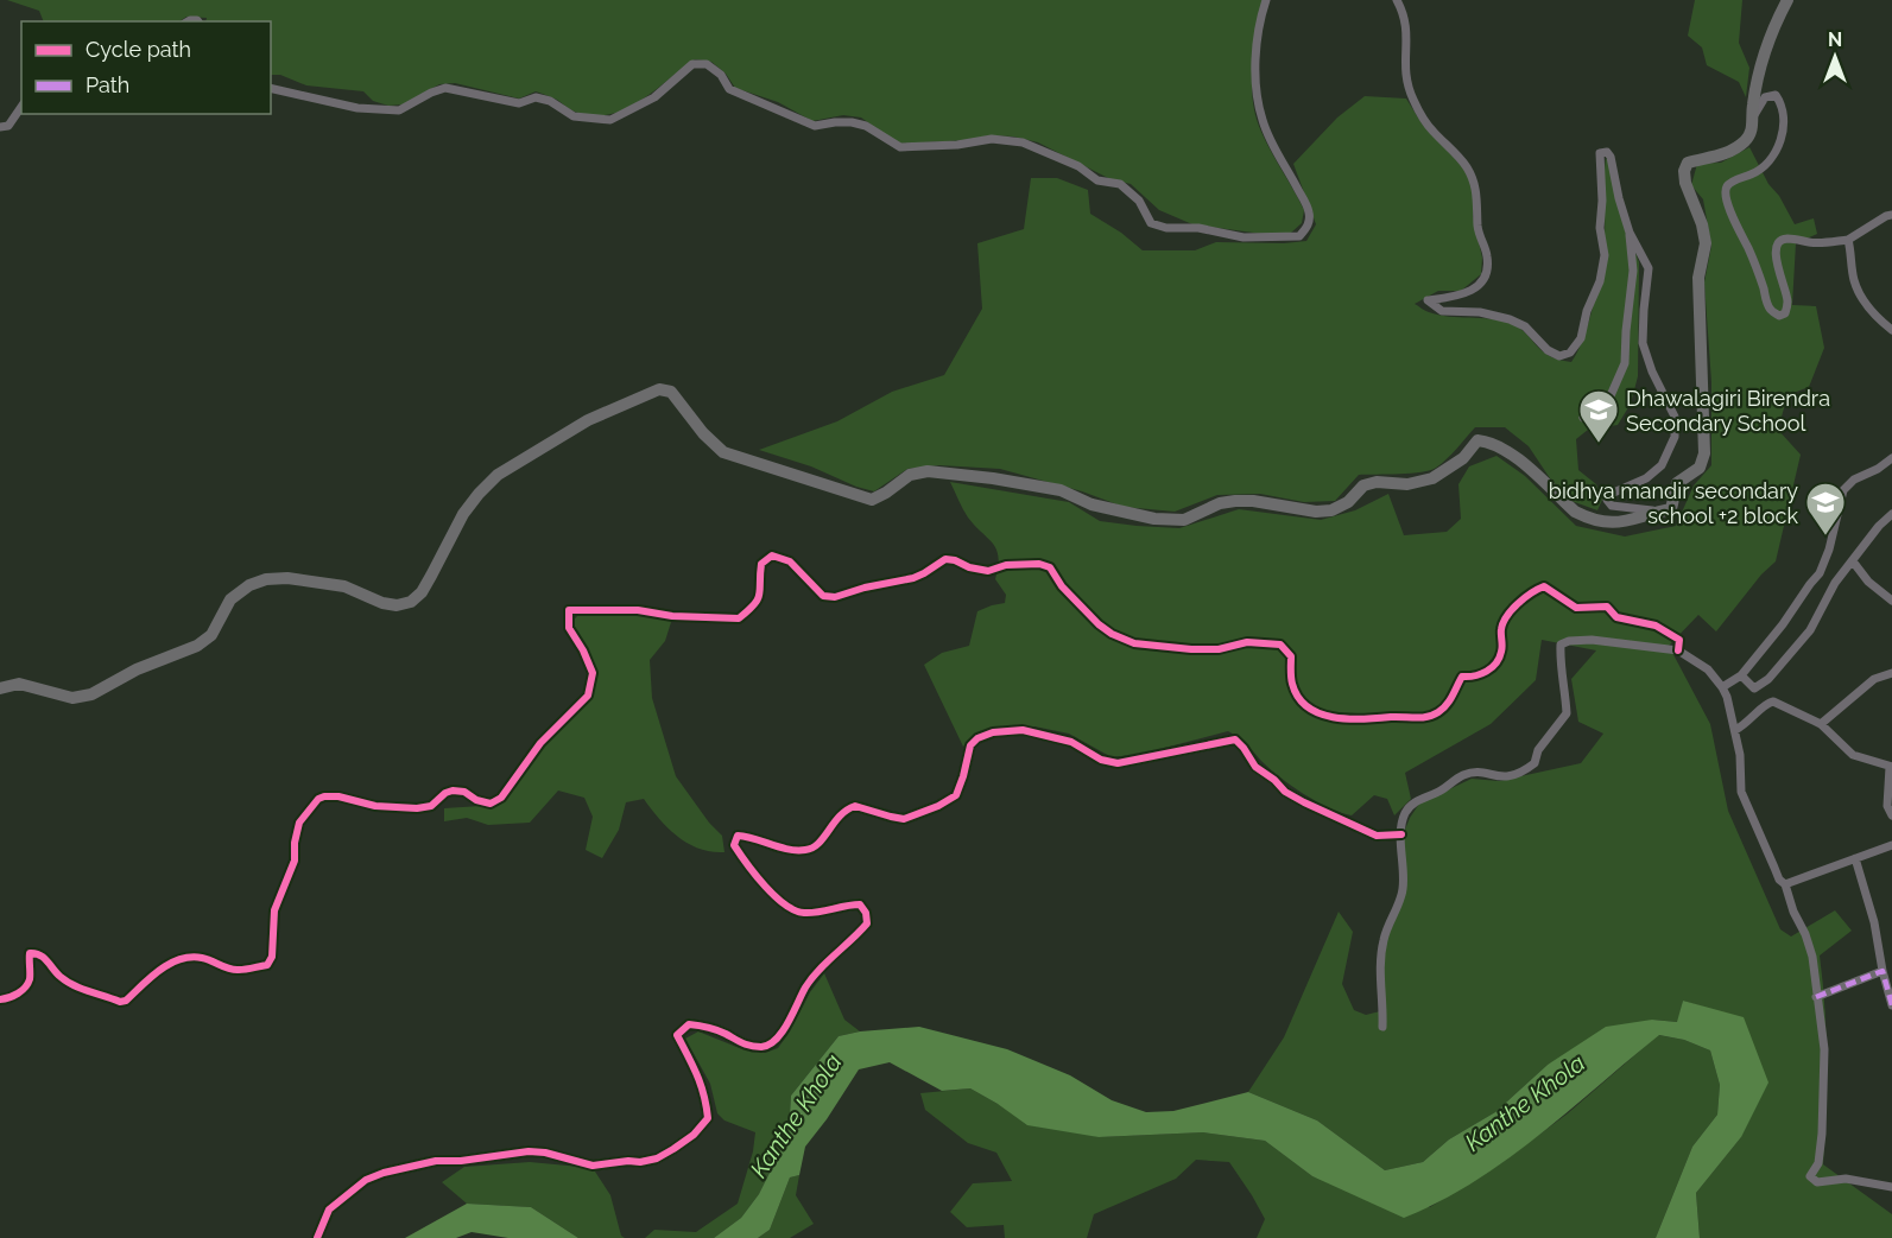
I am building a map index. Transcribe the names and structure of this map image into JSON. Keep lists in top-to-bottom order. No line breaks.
{"water":["Kanthe Khola"],"places":{"school or university":["Dhawalagiri Birendra Secondary School","bidhya mandir secondary school +2 block"]},"legend":["Cycle path","Path"],"north":"top"}
